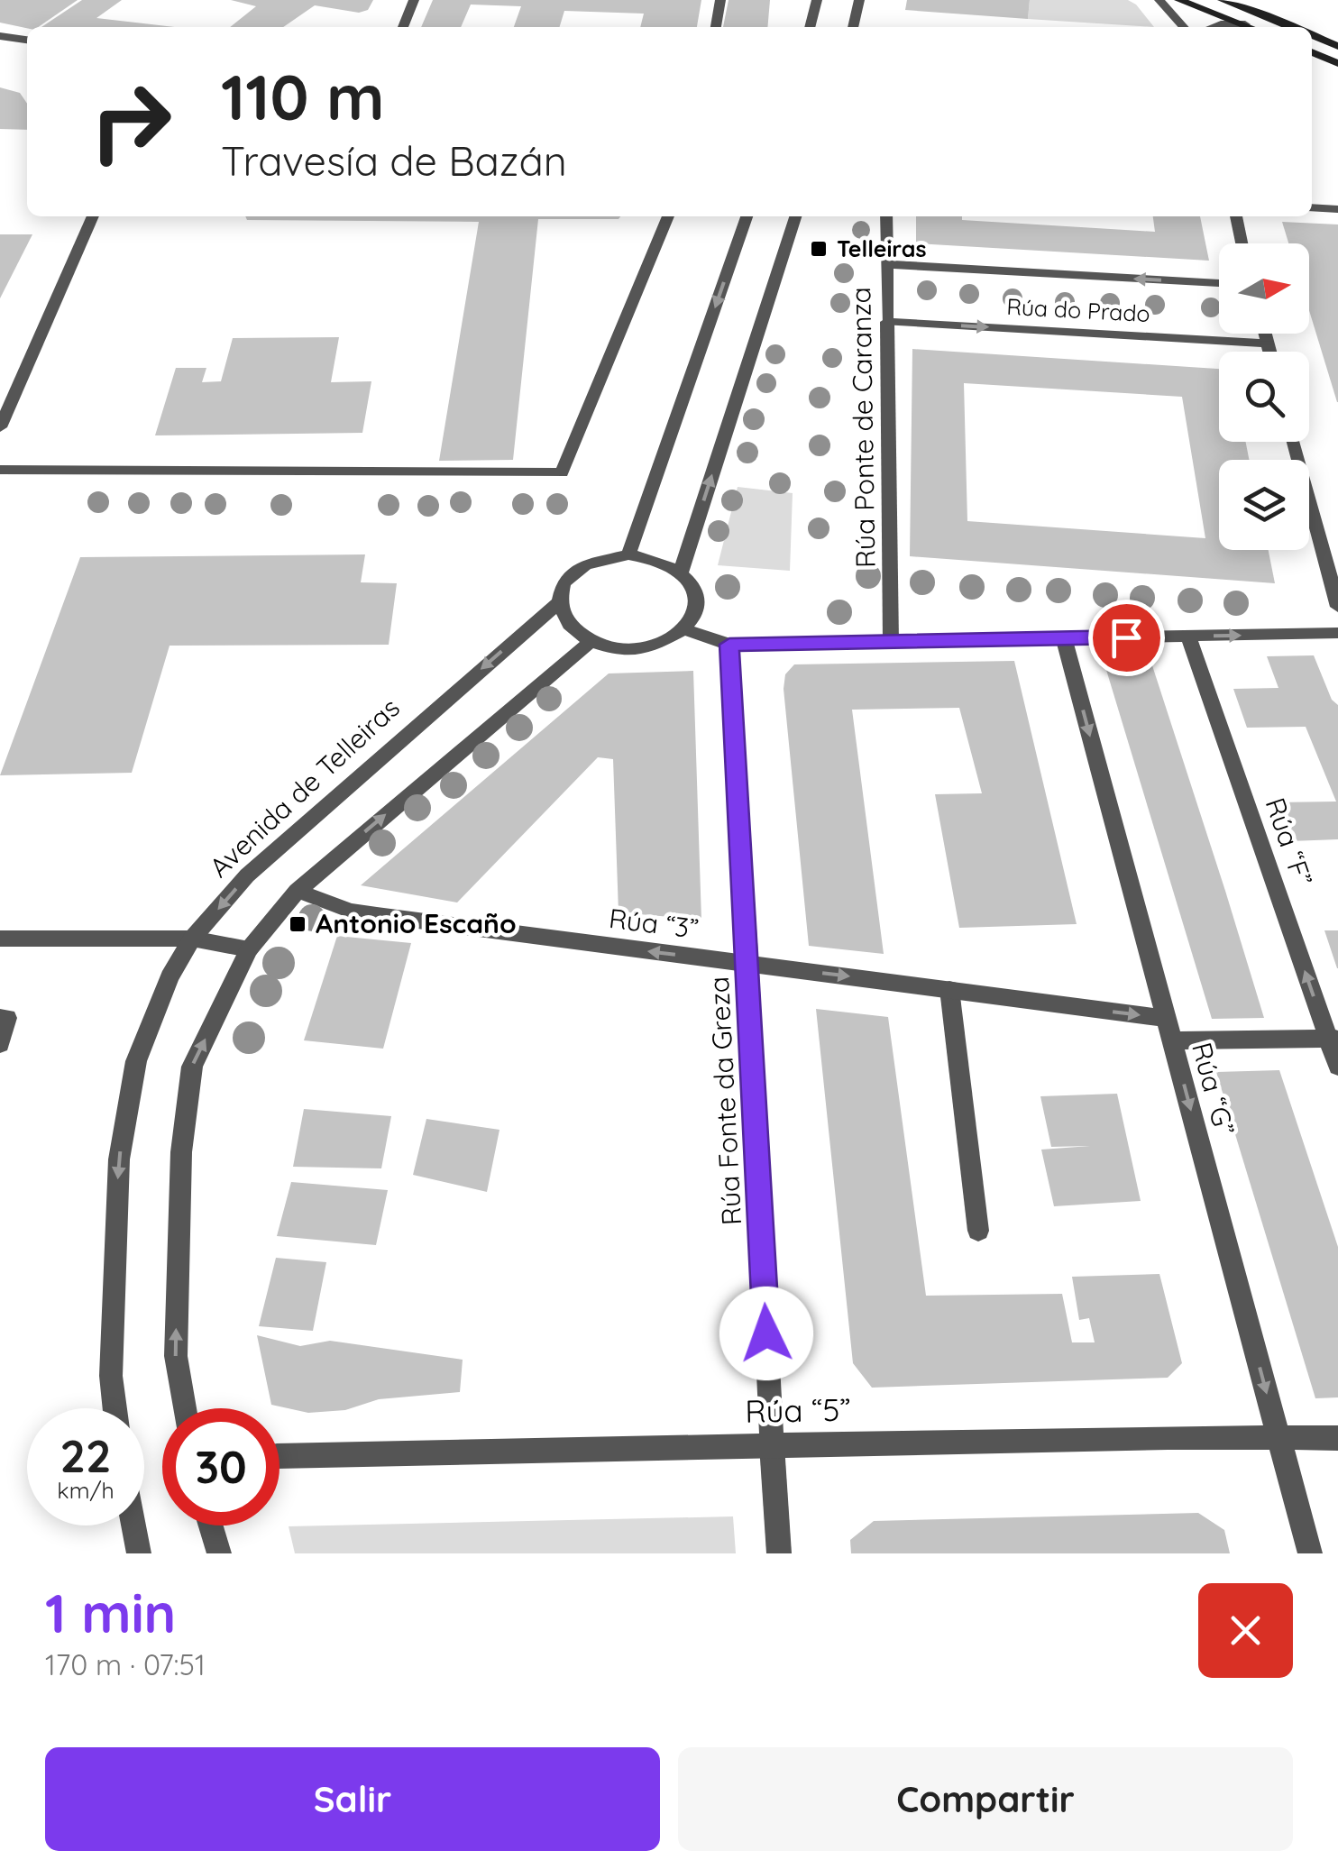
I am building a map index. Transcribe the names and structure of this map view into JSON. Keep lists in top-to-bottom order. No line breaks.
{"streets":{"street":["Rúa do Prado","Rúa Ponte de Caranza","Avenida de Telleiras","Rúa “F”","Rúa “3”","Rúa “G”","Rúa Fonte da Greza","Rúa “5”"]},"crossings":[["Rúa do Prado","Rúa Ponte de Caranza"],["Rúa “F”","Rúa “3”"],["Rúa “3”","Rúa “G”"],["Rúa “3”","Rúa Fonte da Greza"],["Rúa “G”","Rúa “5”"],["Rúa Fonte da Greza","Rúa “5”"]],"one_way":["Rúa “F”","Rúa “G”"],"places":{"transit":["Telleiras","Antonio Escaño"]},"north":"right","page":{"turn":["110 m","Travesía de Bazán"],"speed":"22 km/h","limit":"30","heading":["1 min","170 m · 07:51"],"buttons":["Salir","Compartir"]}}
